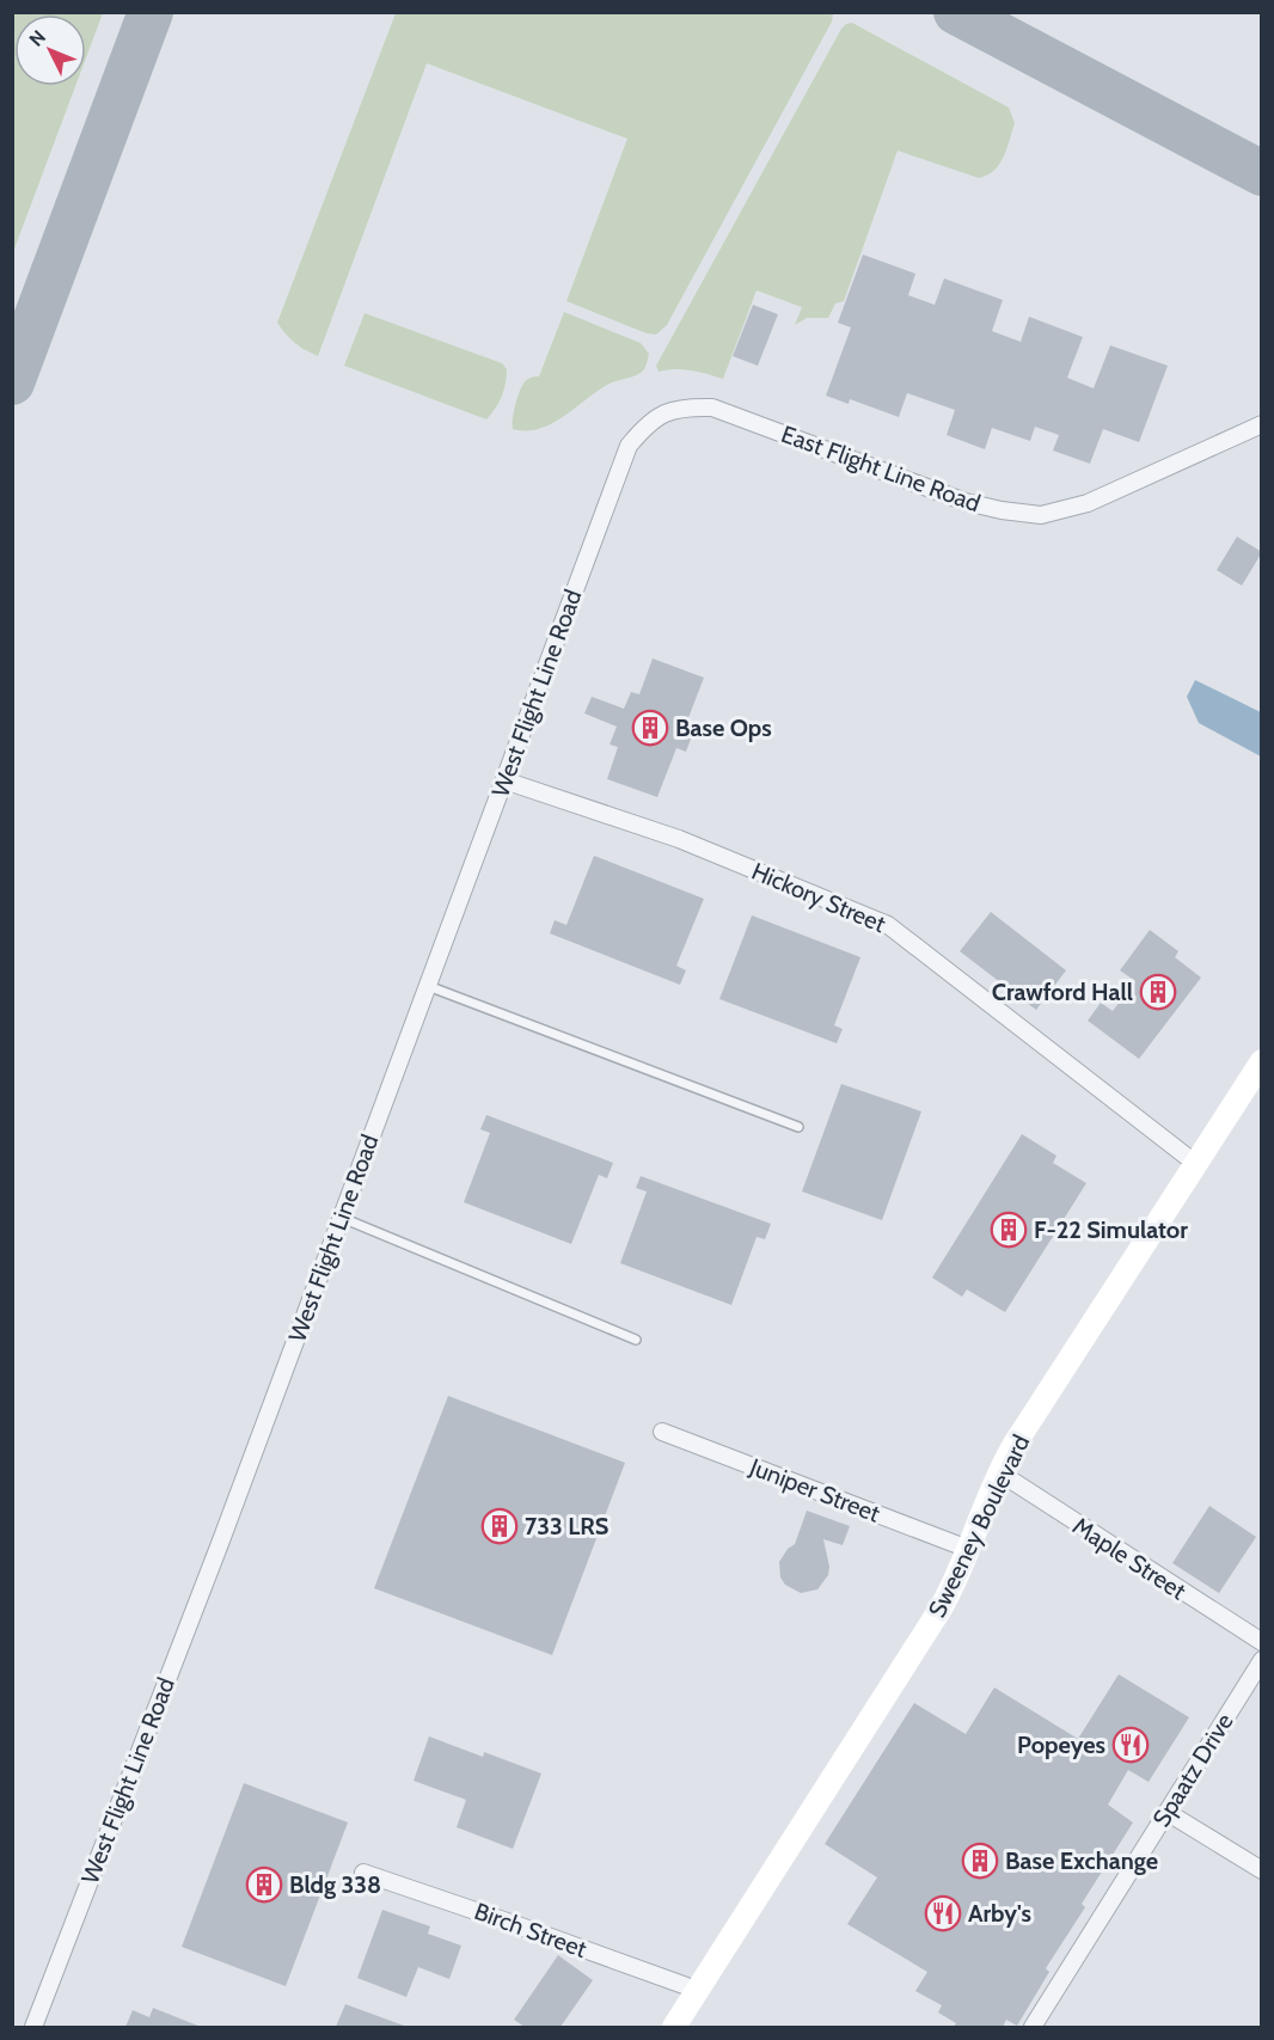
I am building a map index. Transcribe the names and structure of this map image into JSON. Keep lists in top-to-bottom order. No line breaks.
{"streets":{"main road":["Sweeney Boulevard"],"street":["East Flight Line Road","West Flight Line Road","Hickory Street","Juniper Street","Maple Street","Spaatz Drive","Birch Street"]},"crossings":[["East Flight Line Road","West Flight Line Road"],["West Flight Line Road","Hickory Street"],["Hickory Street","Sweeney Boulevard"],["Juniper Street","Sweeney Boulevard"],["Sweeney Boulevard","Maple Street"],["Sweeney Boulevard","Birch Street"]],"places":{"building":["Base Ops","Crawford Hall","F-22 Simulator","733 LRS","Base Exchange","Bldg 338"],"restaurant":["Popeyes","Arby's"]},"north":"top left"}
